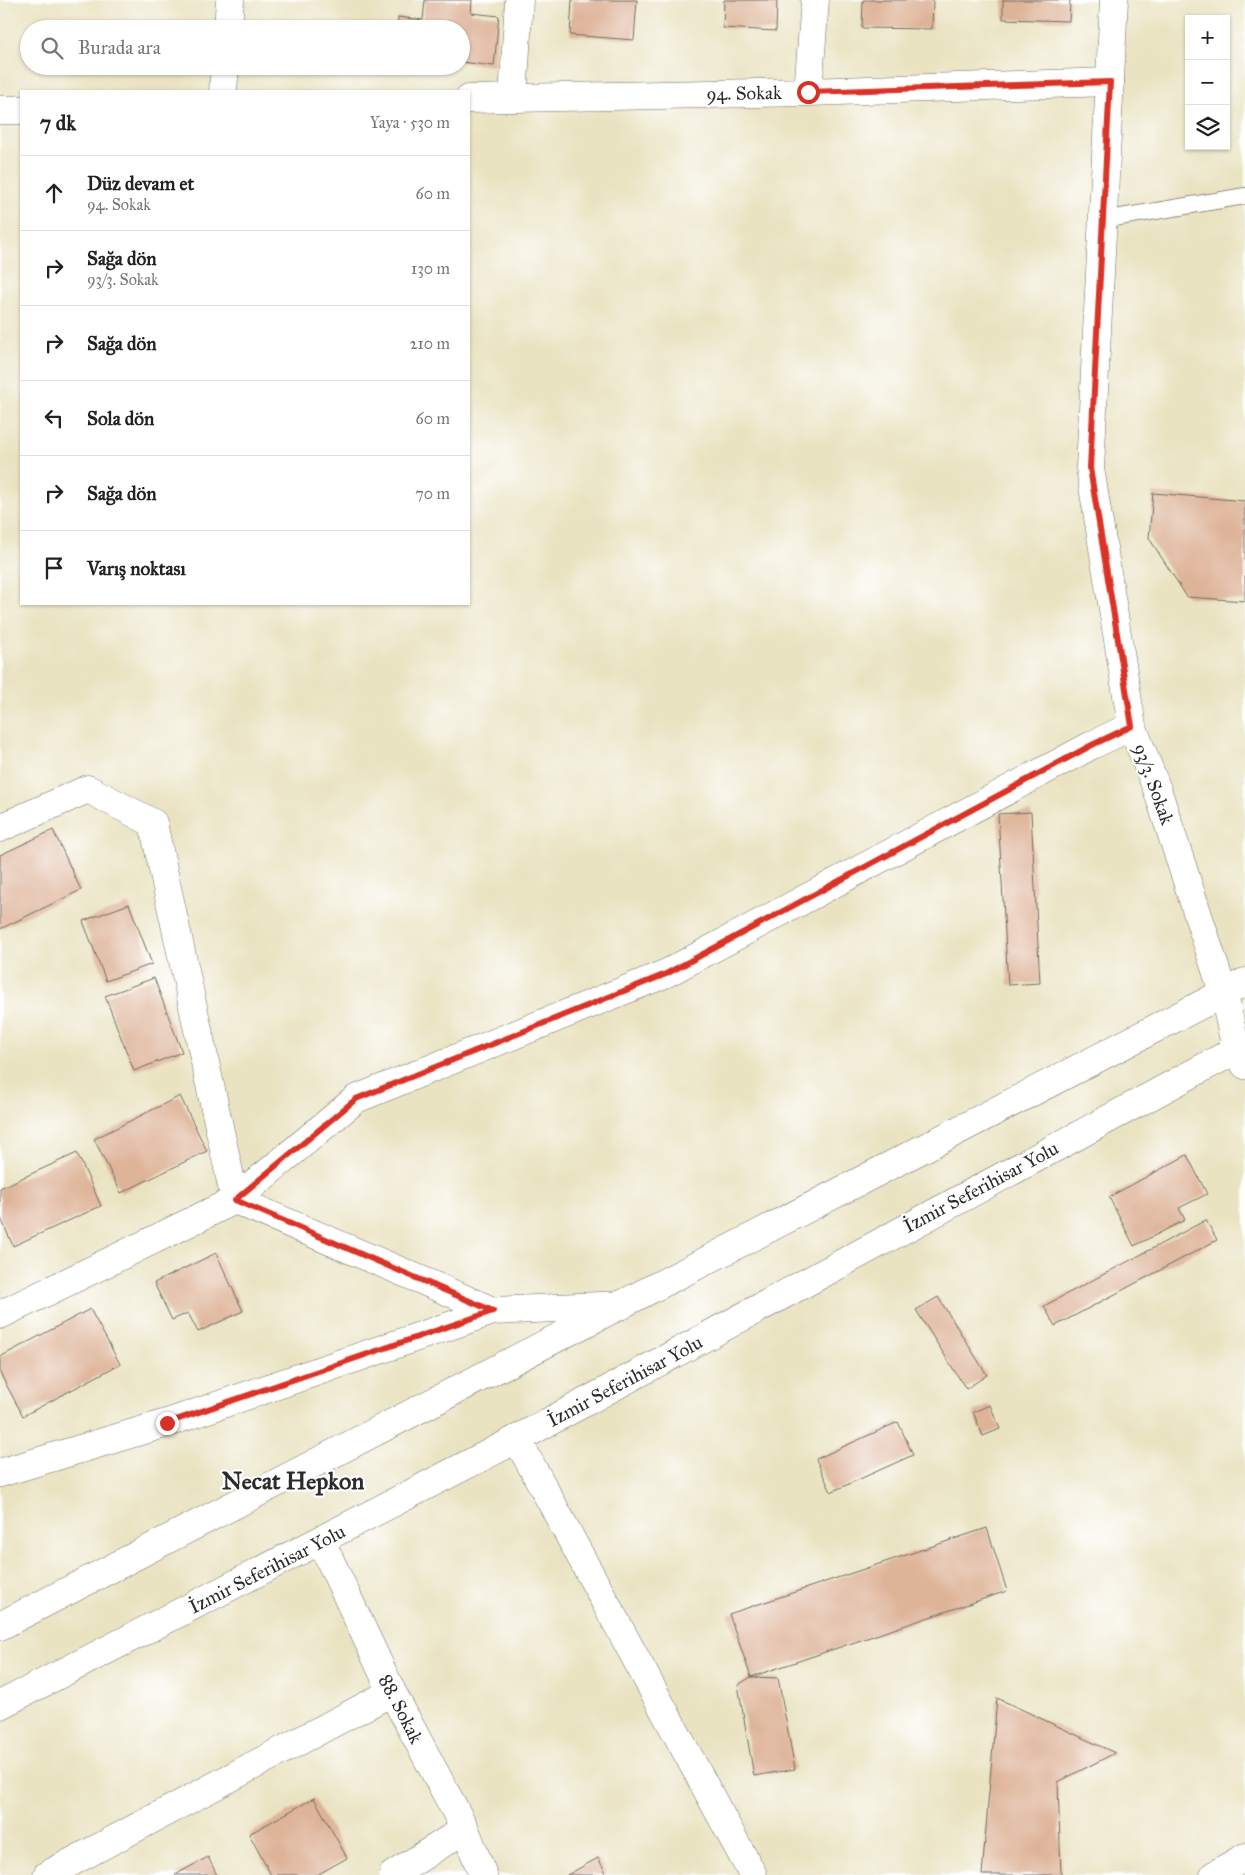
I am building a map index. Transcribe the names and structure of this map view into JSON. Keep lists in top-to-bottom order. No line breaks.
{"streets":{"street":["94. Sokak","93/3. Sokak","İzmir Seferihisar Yolu","88. Sokak"]},"crossings":[["94. Sokak","93/3. Sokak"],["93/3. Sokak","İzmir Seferihisar Yolu"],["İzmir Seferihisar Yolu","88. Sokak"]],"districts":["Necat Hepkon"],"page":{"map_buttons":["+","−"],"search":"Burada ara","heading":["7 dk","Yaya · 530 m"],"list":[["Düz devam et","94. Sokak","60 m"],["Sağa dön","93/3. Sokak","130 m"],["Sağa dön","210 m"],["Sola dön","60 m"],["Sağa dön","70 m"],"Varış noktası"]}}
